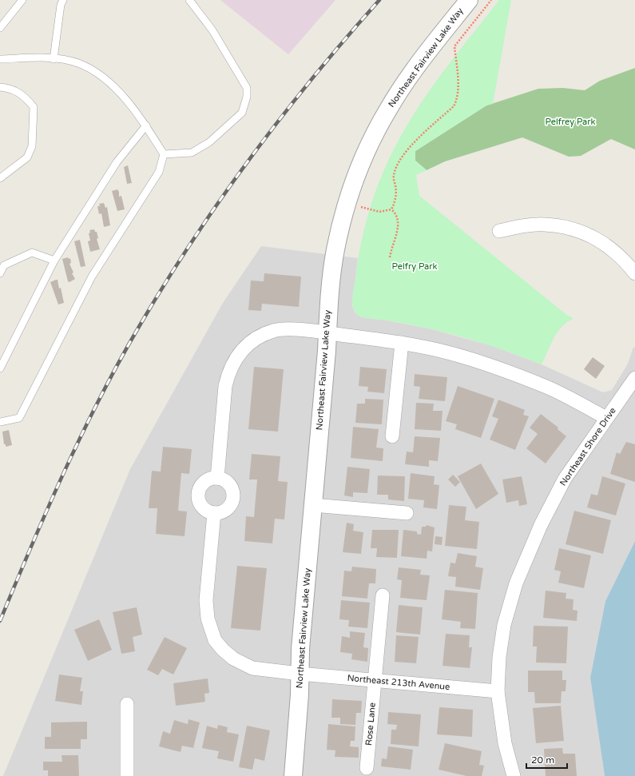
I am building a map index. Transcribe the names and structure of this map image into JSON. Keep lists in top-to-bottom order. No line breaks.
{"streets":{"street":["Northeast Fairview Lake Way","Northeast Shore Drive","Northeast 213th Avenue","Rose Lane"]},"crossings":[["Northeast Fairview Lake Way","Northeast 213th Avenue"],["Northeast Shore Drive","Northeast 213th Avenue"],["Northeast 213th Avenue","Rose Lane"]],"parks":["Pelfrey Park","Pelfry Park"],"scale_bar":"20 m"}
